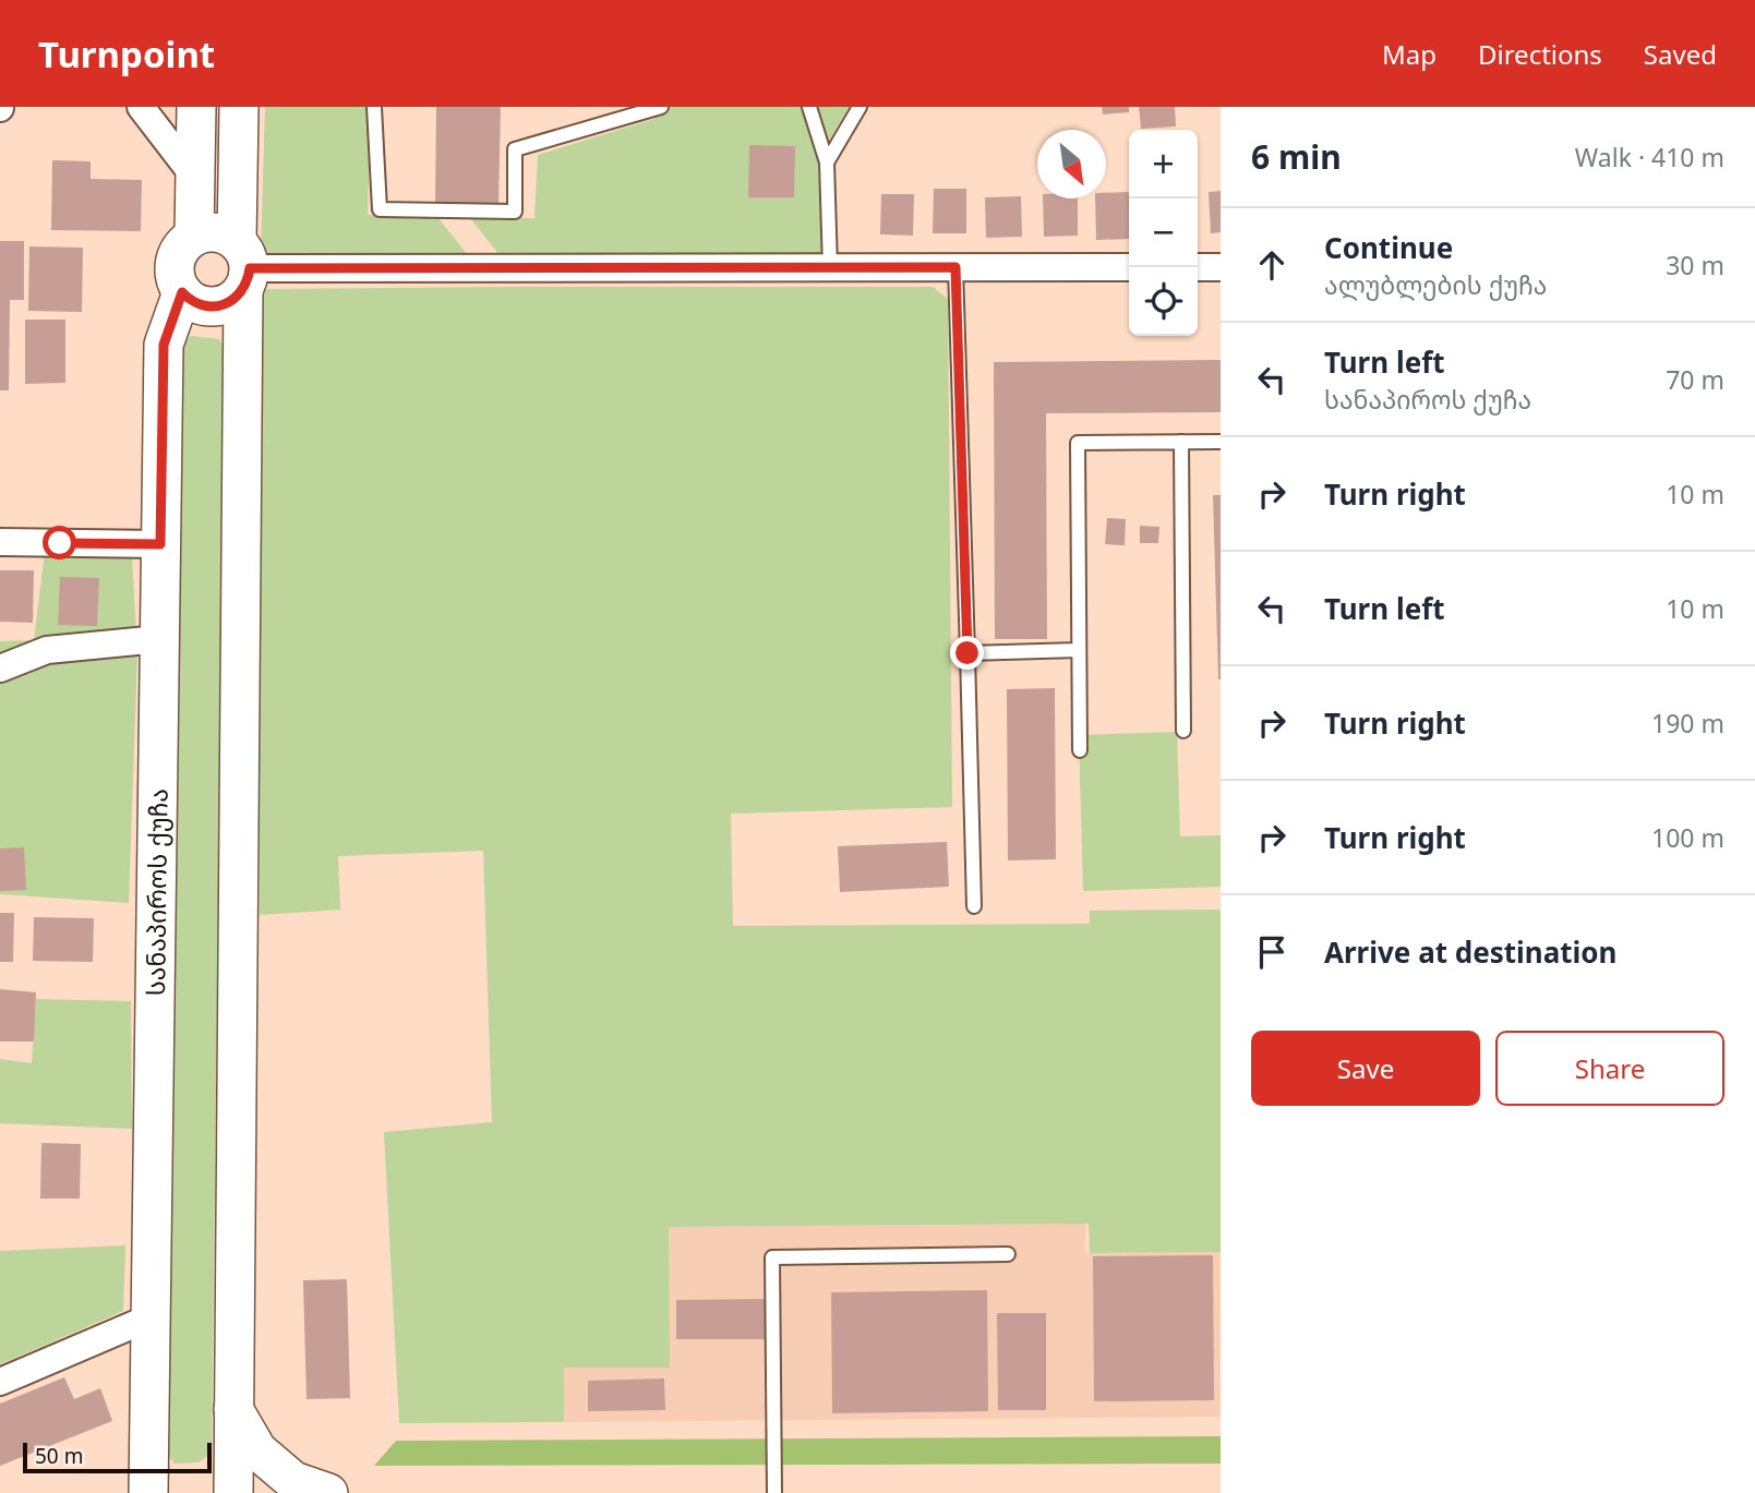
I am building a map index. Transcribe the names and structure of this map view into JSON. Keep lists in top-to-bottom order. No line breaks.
{"streets":{"main road":["სანაპიროს ქუჩა"]},"scale_bar":"50 m","north":"bottom right","page":{"header":"Turnpoint","nav":["Map","Directions","Saved"],"heading":["6 min","Walk · 410 m"],"map_buttons":["+","−"],"list":[["Continue","ალუბლების ქუჩა","30 m"],["Turn left","სანაპიროს ქუჩა","70 m"],["Turn right","10 m"],["Turn left","10 m"],["Turn right","190 m"],["Turn right","100 m"],"Arrive at destination"],"buttons":["Save","Share"],"scale":"50 m"}}
